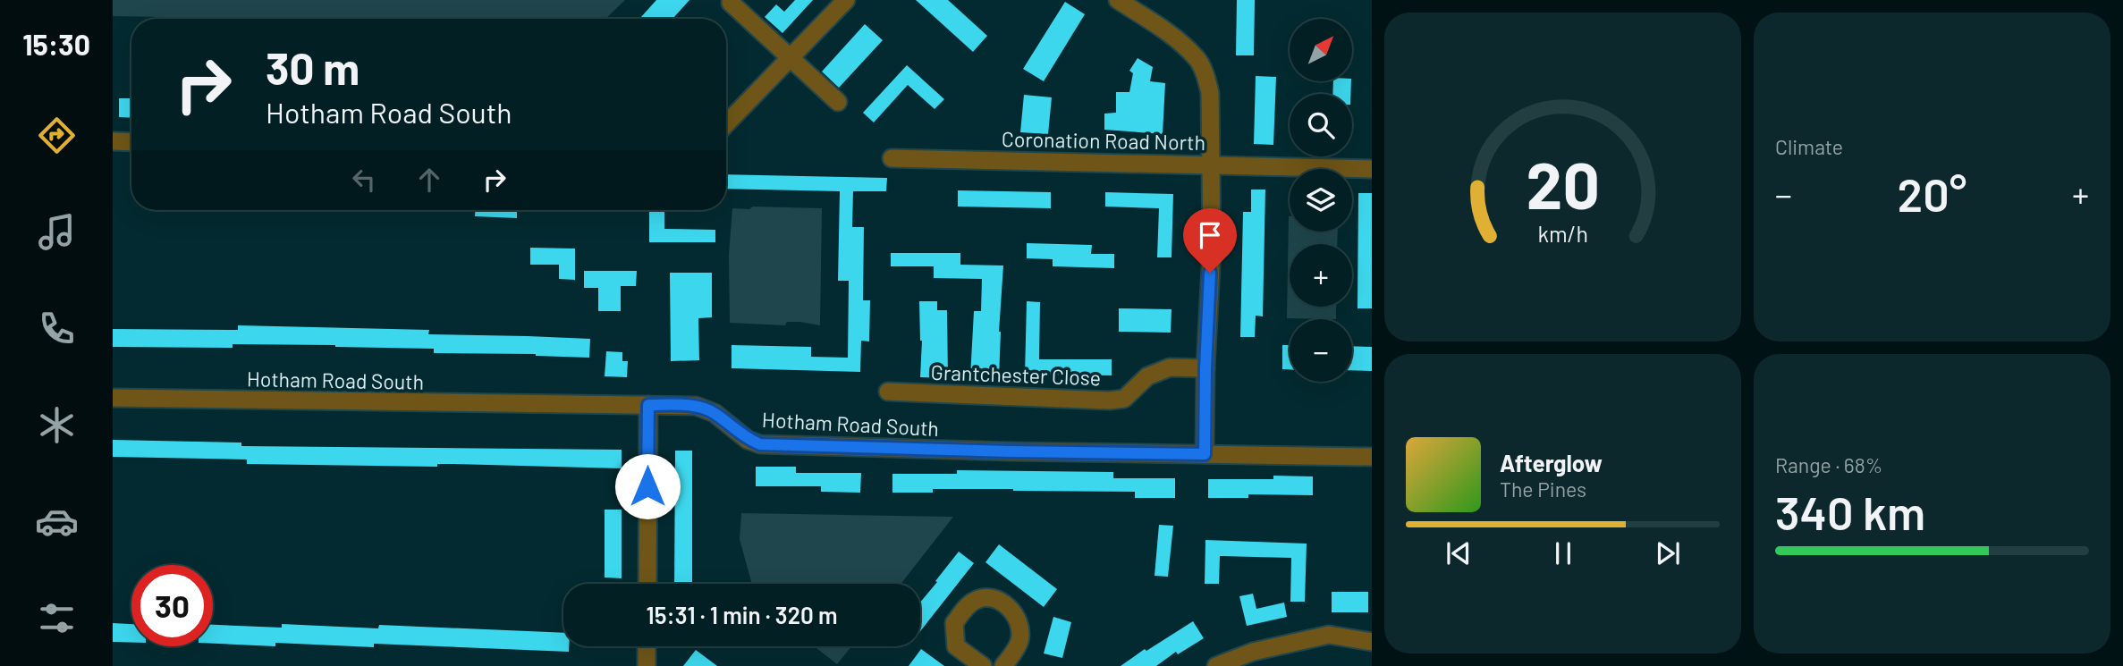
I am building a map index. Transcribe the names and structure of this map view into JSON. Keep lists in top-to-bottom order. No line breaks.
{"streets":{"street":["Coronation Road North","Grantchester Close","Hotham Road South"]},"north":"top right","page":{"tabs":"15:30","tile":["Climate",["Range · 68%","340 km"]],"map_buttons":["+","−"],"turn":["30 m","Hotham Road South"],"heat":["−","20°","+"],"song":["Afterglow","The Pines"],"limit":"30","trip":"15:31 · 1 min · 320 m","gauge":["20","km/h"]}}
